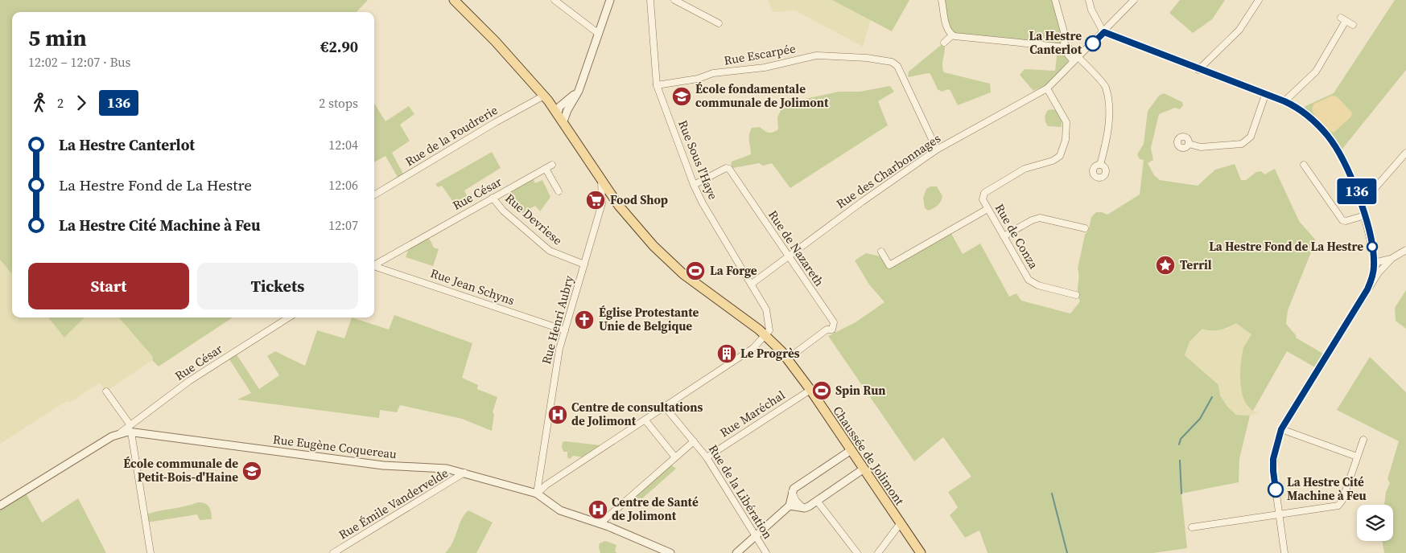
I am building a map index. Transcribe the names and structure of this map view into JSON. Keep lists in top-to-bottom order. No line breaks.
{"streets":{"main road":["Chaussée de Jolimont"],"street":["Rue Escarpée","Rue de la Poudrerie","Rue Sous l'Haye","Rue des Charbonnages","Rue César","Rue Devriese","Rue de Conza","Rue de Nazareth","Rue Jean Schyns","Rue Henri Aubry","Rue Maréchal","Rue Eugène Coquereau","Rue de la Libération","Rue Émile Vandervelde"]},"crossings":[["Rue Escarpée","Rue Sous l'Haye"],["Rue Escarpée","Rue des Charbonnages"],["Rue de la Poudrerie","Chaussée de Jolimont"],["Rue Sous l'Haye","Rue des Charbonnages"],["Rue Sous l'Haye","Rue de Nazareth"],["Rue Sous l'Haye","Chaussée de Jolimont"],["Rue des Charbonnages","Rue de Conza"],["Rue des Charbonnages","Rue de Nazareth"],["Rue César","Rue Devriese"],["Rue César","Rue Eugène Coquereau"],["Rue Devriese","Rue Henri Aubry"],["Rue de Nazareth","Chaussée de Jolimont"],["Rue Jean Schyns","Rue Henri Aubry"],["Rue Henri Aubry","Rue Eugène Coquereau"],["Rue Henri Aubry","Chaussée de Jolimont"],["Rue Maréchal","Chaussée de Jolimont"],["Rue Maréchal","Rue de la Libération"],["Rue Eugène Coquereau","Rue Émile Vandervelde"]],"places":{"other":["La Hestre Canterlot","La Hestre Fond de La Hestre","La Hestre Cité Machine à Feu"],"school or university":["École fondamentale communale de Jolimont","École communale de Petit-Bois-d'Haine"],"supermarket":["Food Shop"],"place":["Terril"],"sports":["La Forge","Spin Run"],"church":["Église Protestante Unie de Belgique"],"building":["Le Progrès"],"hospital":["Centre de consultations de Jolimont","Centre de Santé de Jolimont"]},"lines":["bus line 136"],"page":{"on_map":"136","heading":["5 min","12:02 – 12:07 · Bus","€2.90"],"legs":["2","136","2 stops"],"list":[{"name":"La Hestre Canterlot","value":"12:04"},{"name":"La Hestre Fond de La Hestre","value":"12:06"},{"name":"La Hestre Cité Machine à Feu","value":"12:07"}],"buttons":["Start","Tickets"]}}
